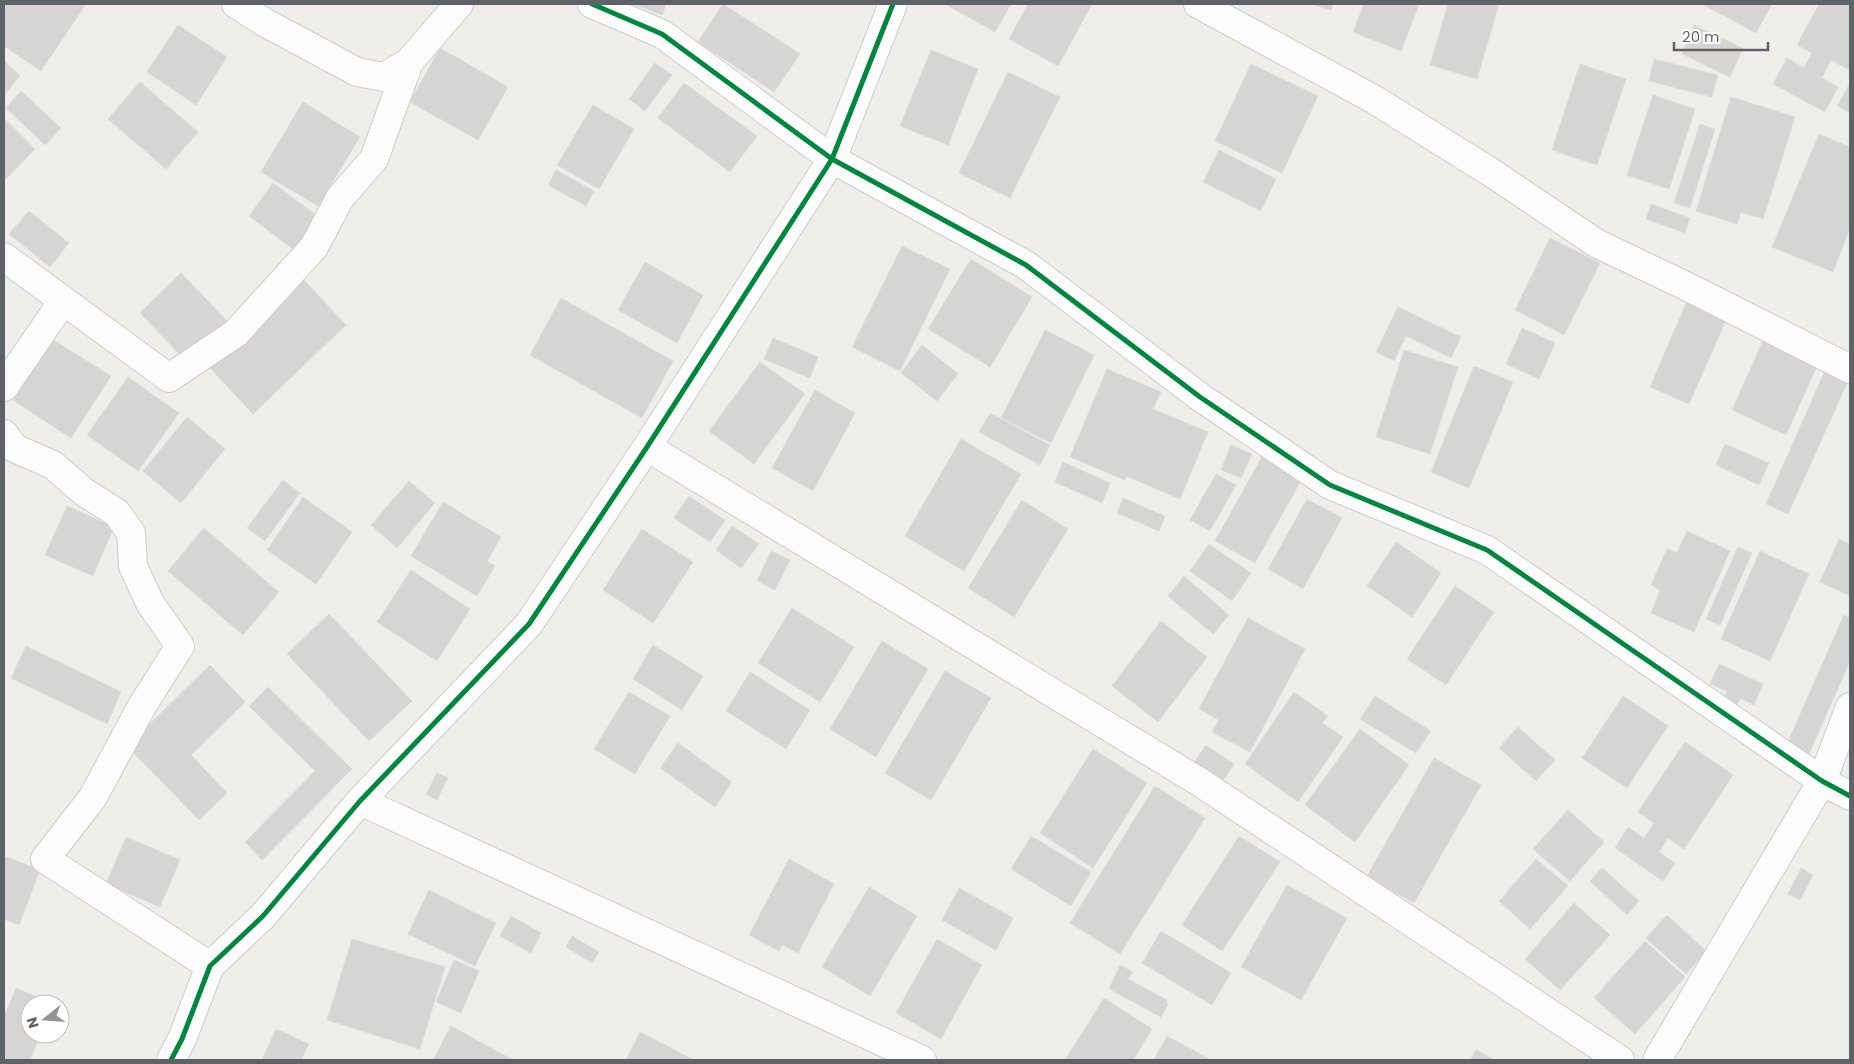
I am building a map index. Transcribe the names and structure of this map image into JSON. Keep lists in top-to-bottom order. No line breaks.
{"scale_bar":"20 m","north":"left"}
